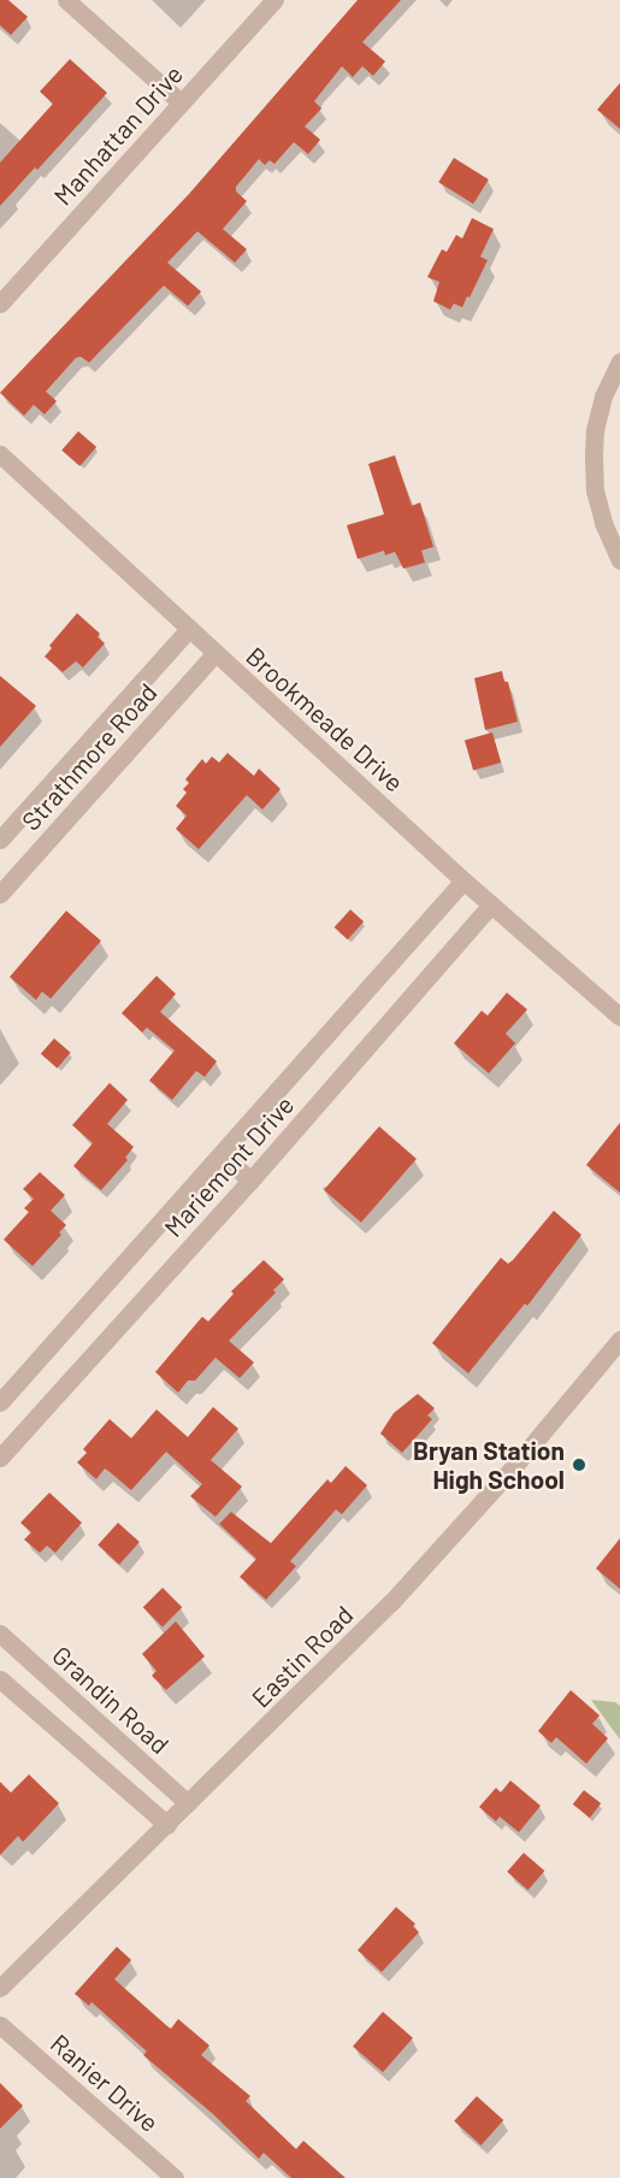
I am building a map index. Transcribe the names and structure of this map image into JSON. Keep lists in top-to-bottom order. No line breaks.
{"streets":{"street":["Manhattan Drive","Brookmeade Drive","Strathmore Road","Mariemont Drive","Eastin Road","Grandin Road","Ranier Drive"]},"crossings":[["Brookmeade Drive","Strathmore Road"],["Brookmeade Drive","Mariemont Drive"],["Eastin Road","Grandin Road"]],"places":["Bryan Station High School"]}
